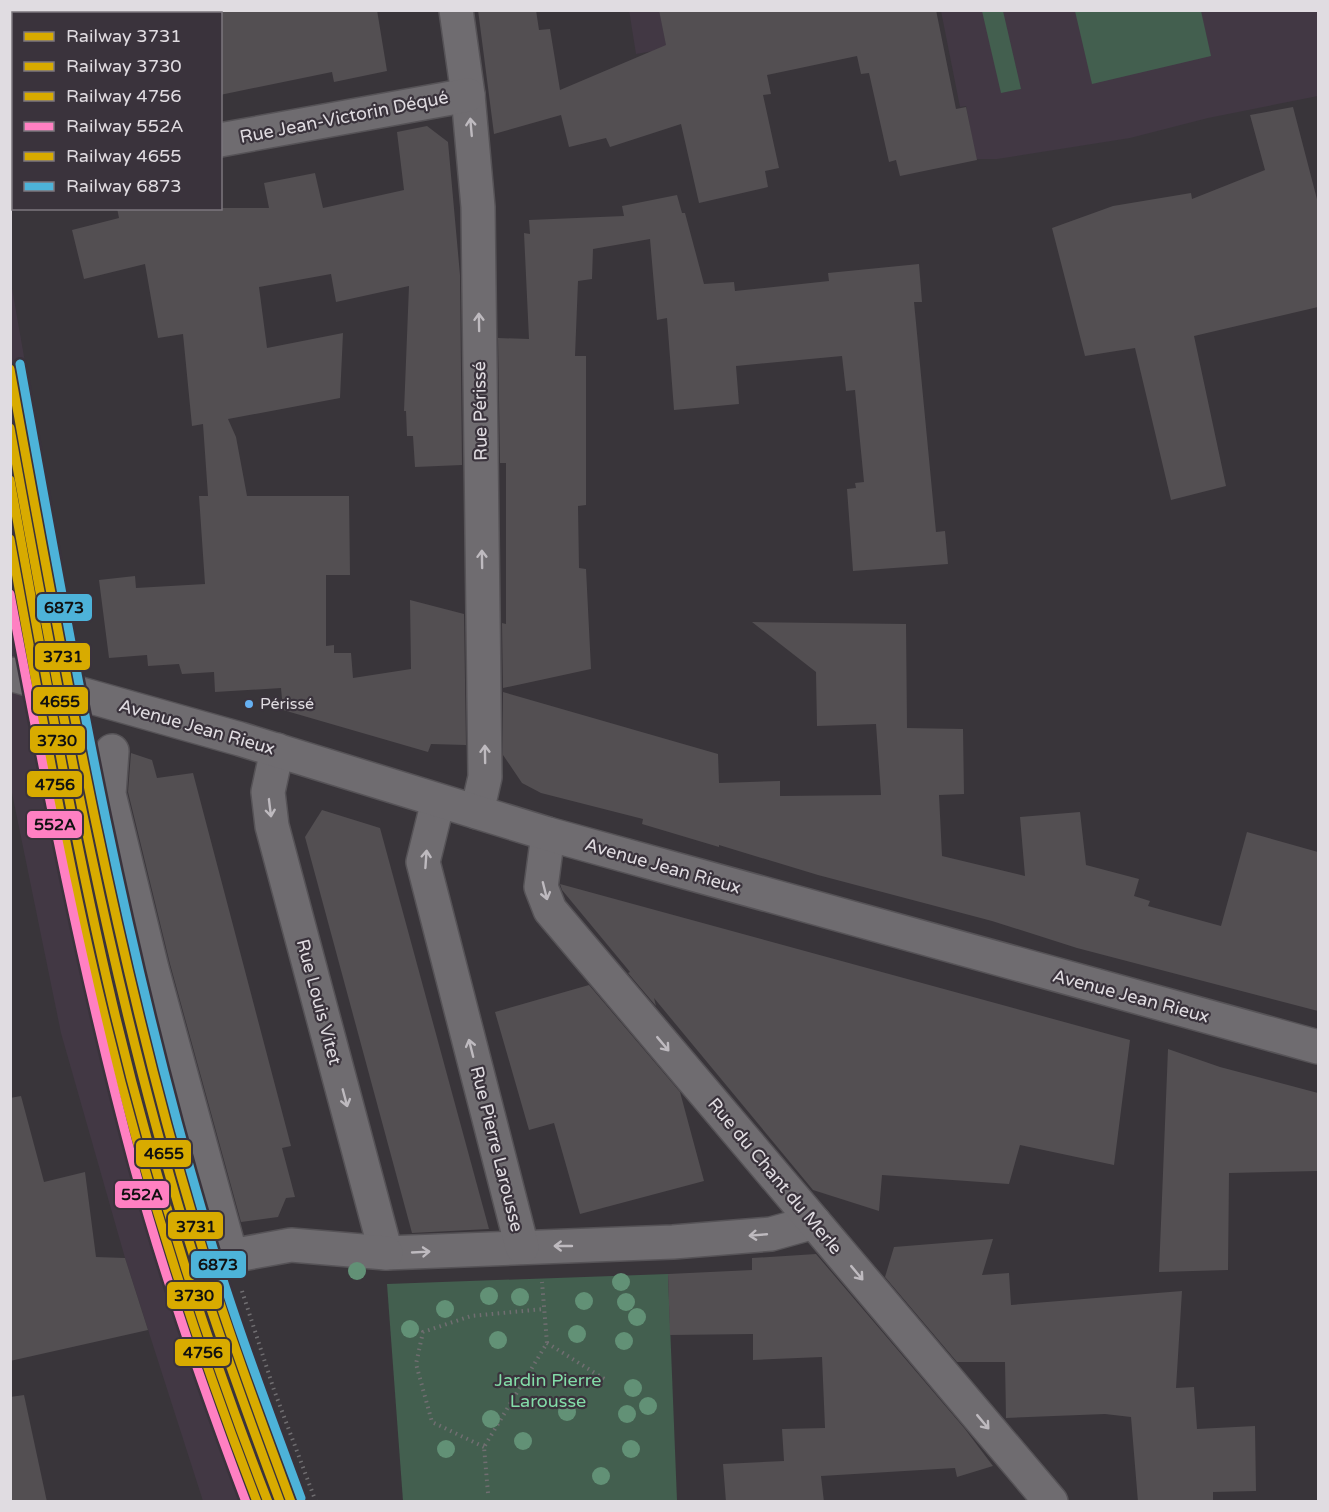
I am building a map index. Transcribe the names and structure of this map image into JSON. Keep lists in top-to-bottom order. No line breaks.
{"streets":{"street":["Rue Jean-Victorin Déqué","Rue Périssé","Avenue Jean Rieux","Rue Louis Vitet","Rue Pierre Larousse","Rue du Chant du Merle"]},"crossings":[["Rue Jean-Victorin Déqué","Rue Périssé"],["Rue Périssé","Avenue Jean Rieux"],["Avenue Jean Rieux","Rue Louis Vitet"],["Avenue Jean Rieux","Rue Pierre Larousse"],["Avenue Jean Rieux","Rue du Chant du Merle"],["Rue Pierre Larousse","Rue du Chant du Merle"]],"one_way":["Rue Périssé","Rue du Chant du Merle"],"parks":["Jardin Pierre Larousse"],"places":["Périssé"],"lines":["rail line 6873","rail line 3731","rail line 4655","rail line 3730","rail line 4756","rail line 552A"],"legend":["Railway 3731","Railway 3730","Railway 4756","Railway 552A","Railway 4655","Railway 6873"]}
